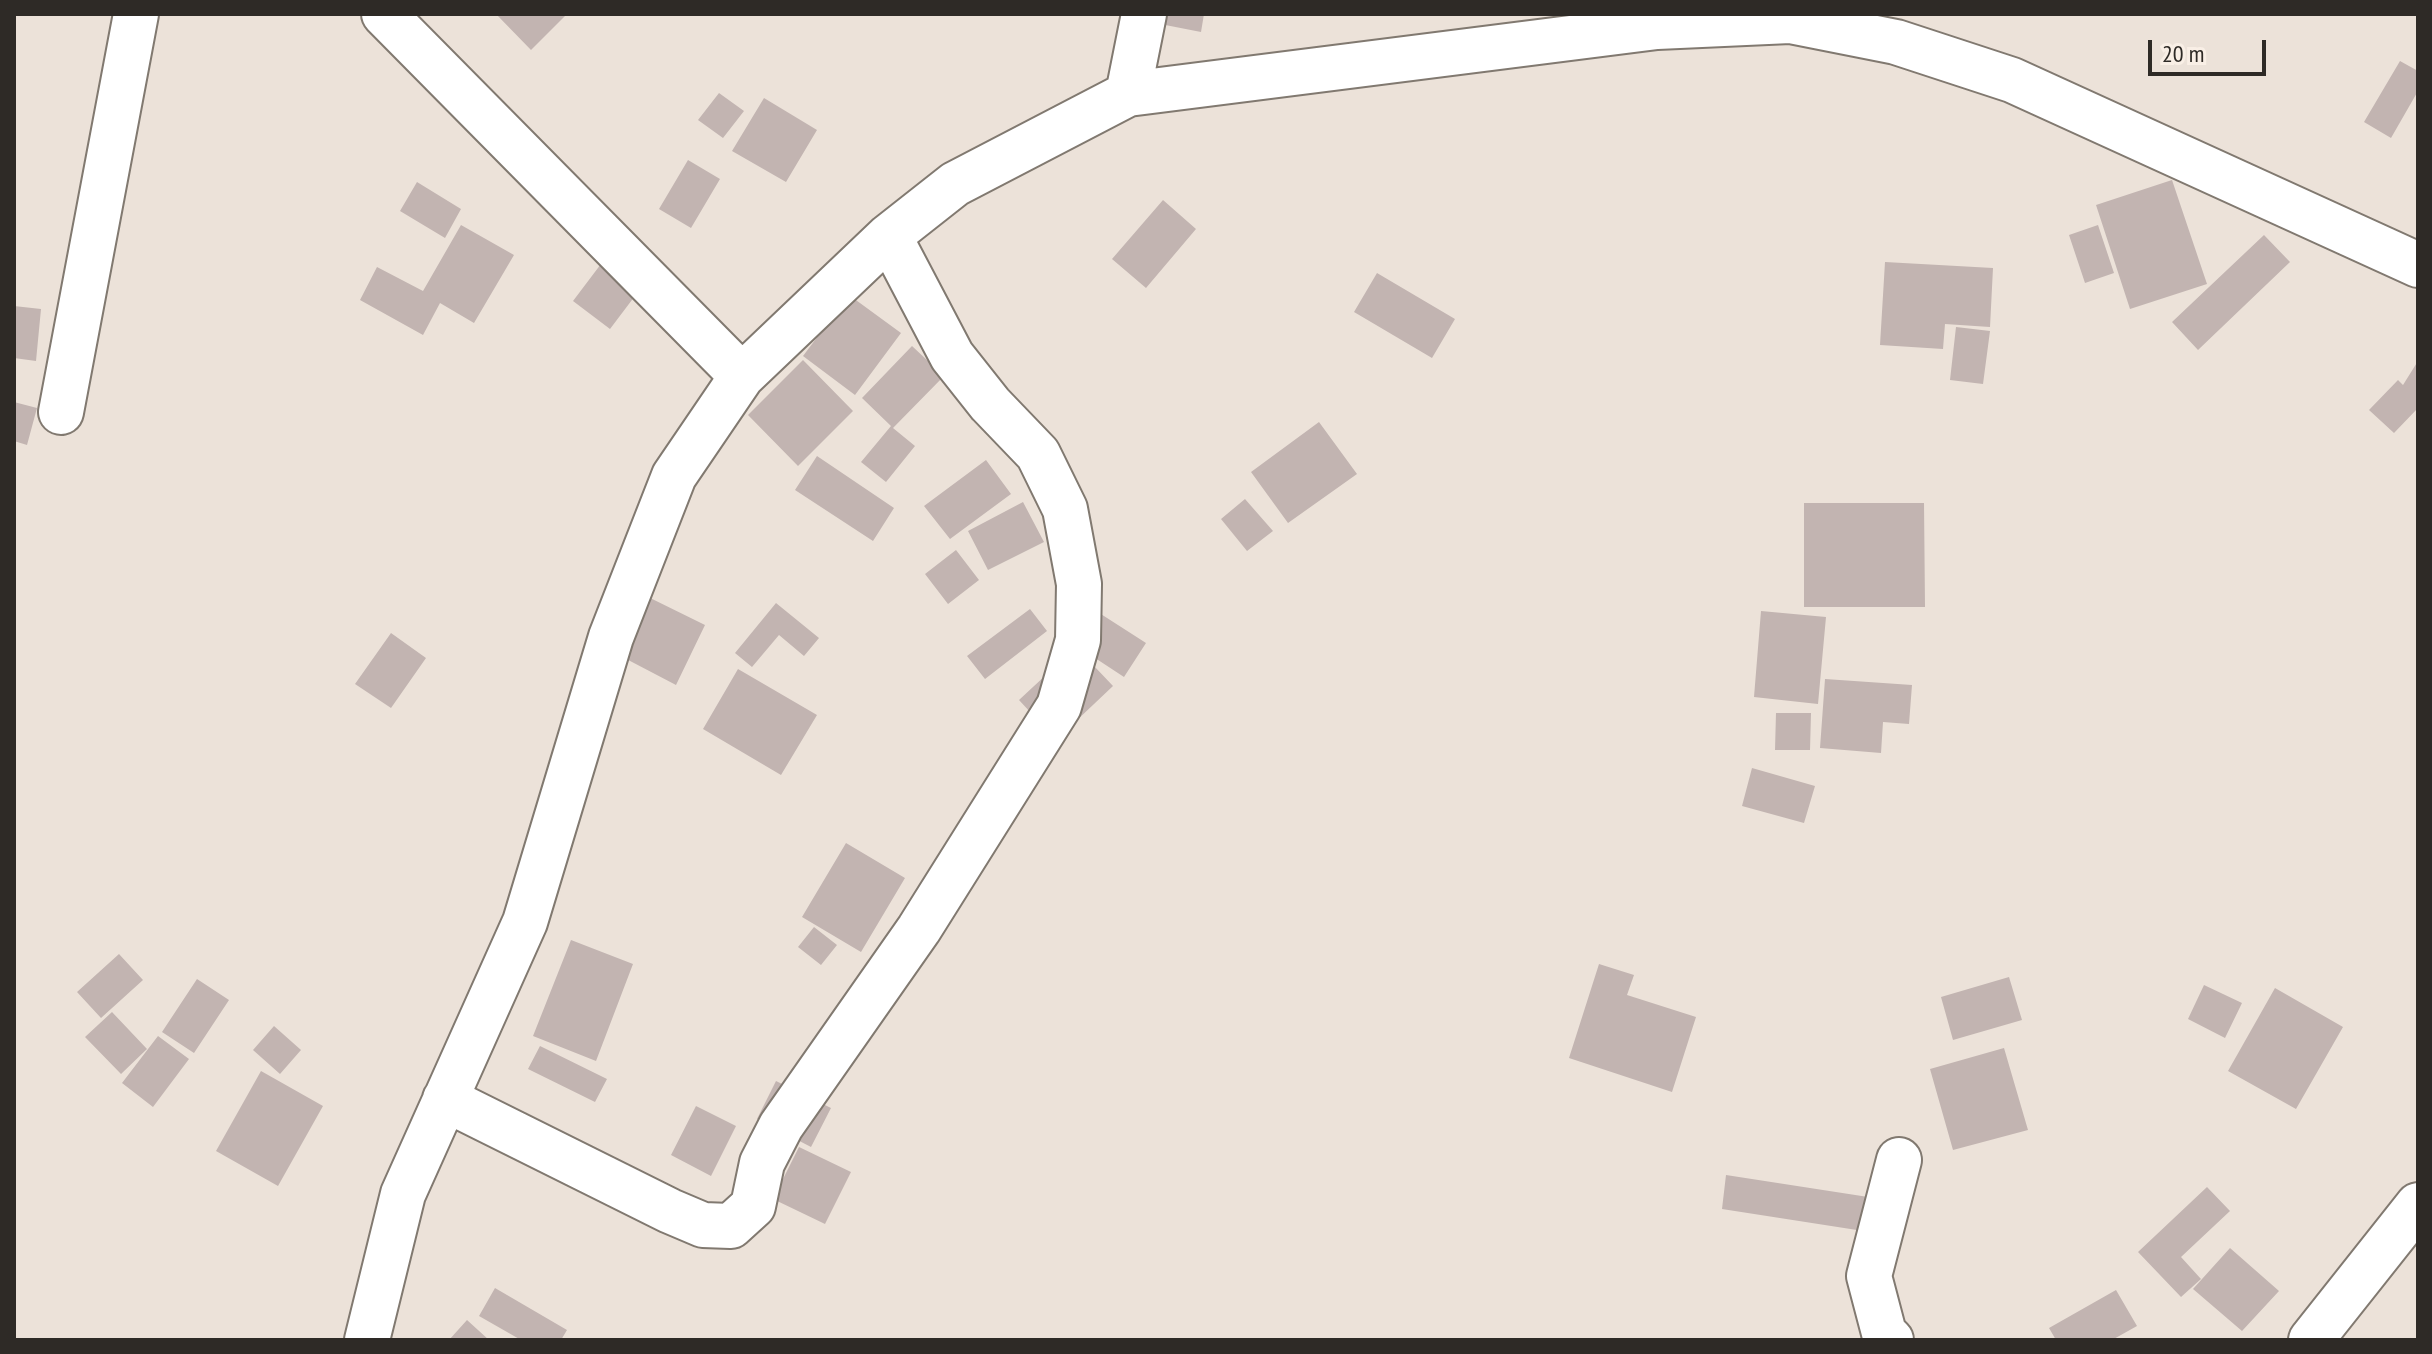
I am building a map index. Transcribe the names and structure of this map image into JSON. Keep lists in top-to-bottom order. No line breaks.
{"scale_bar":"20 m"}
